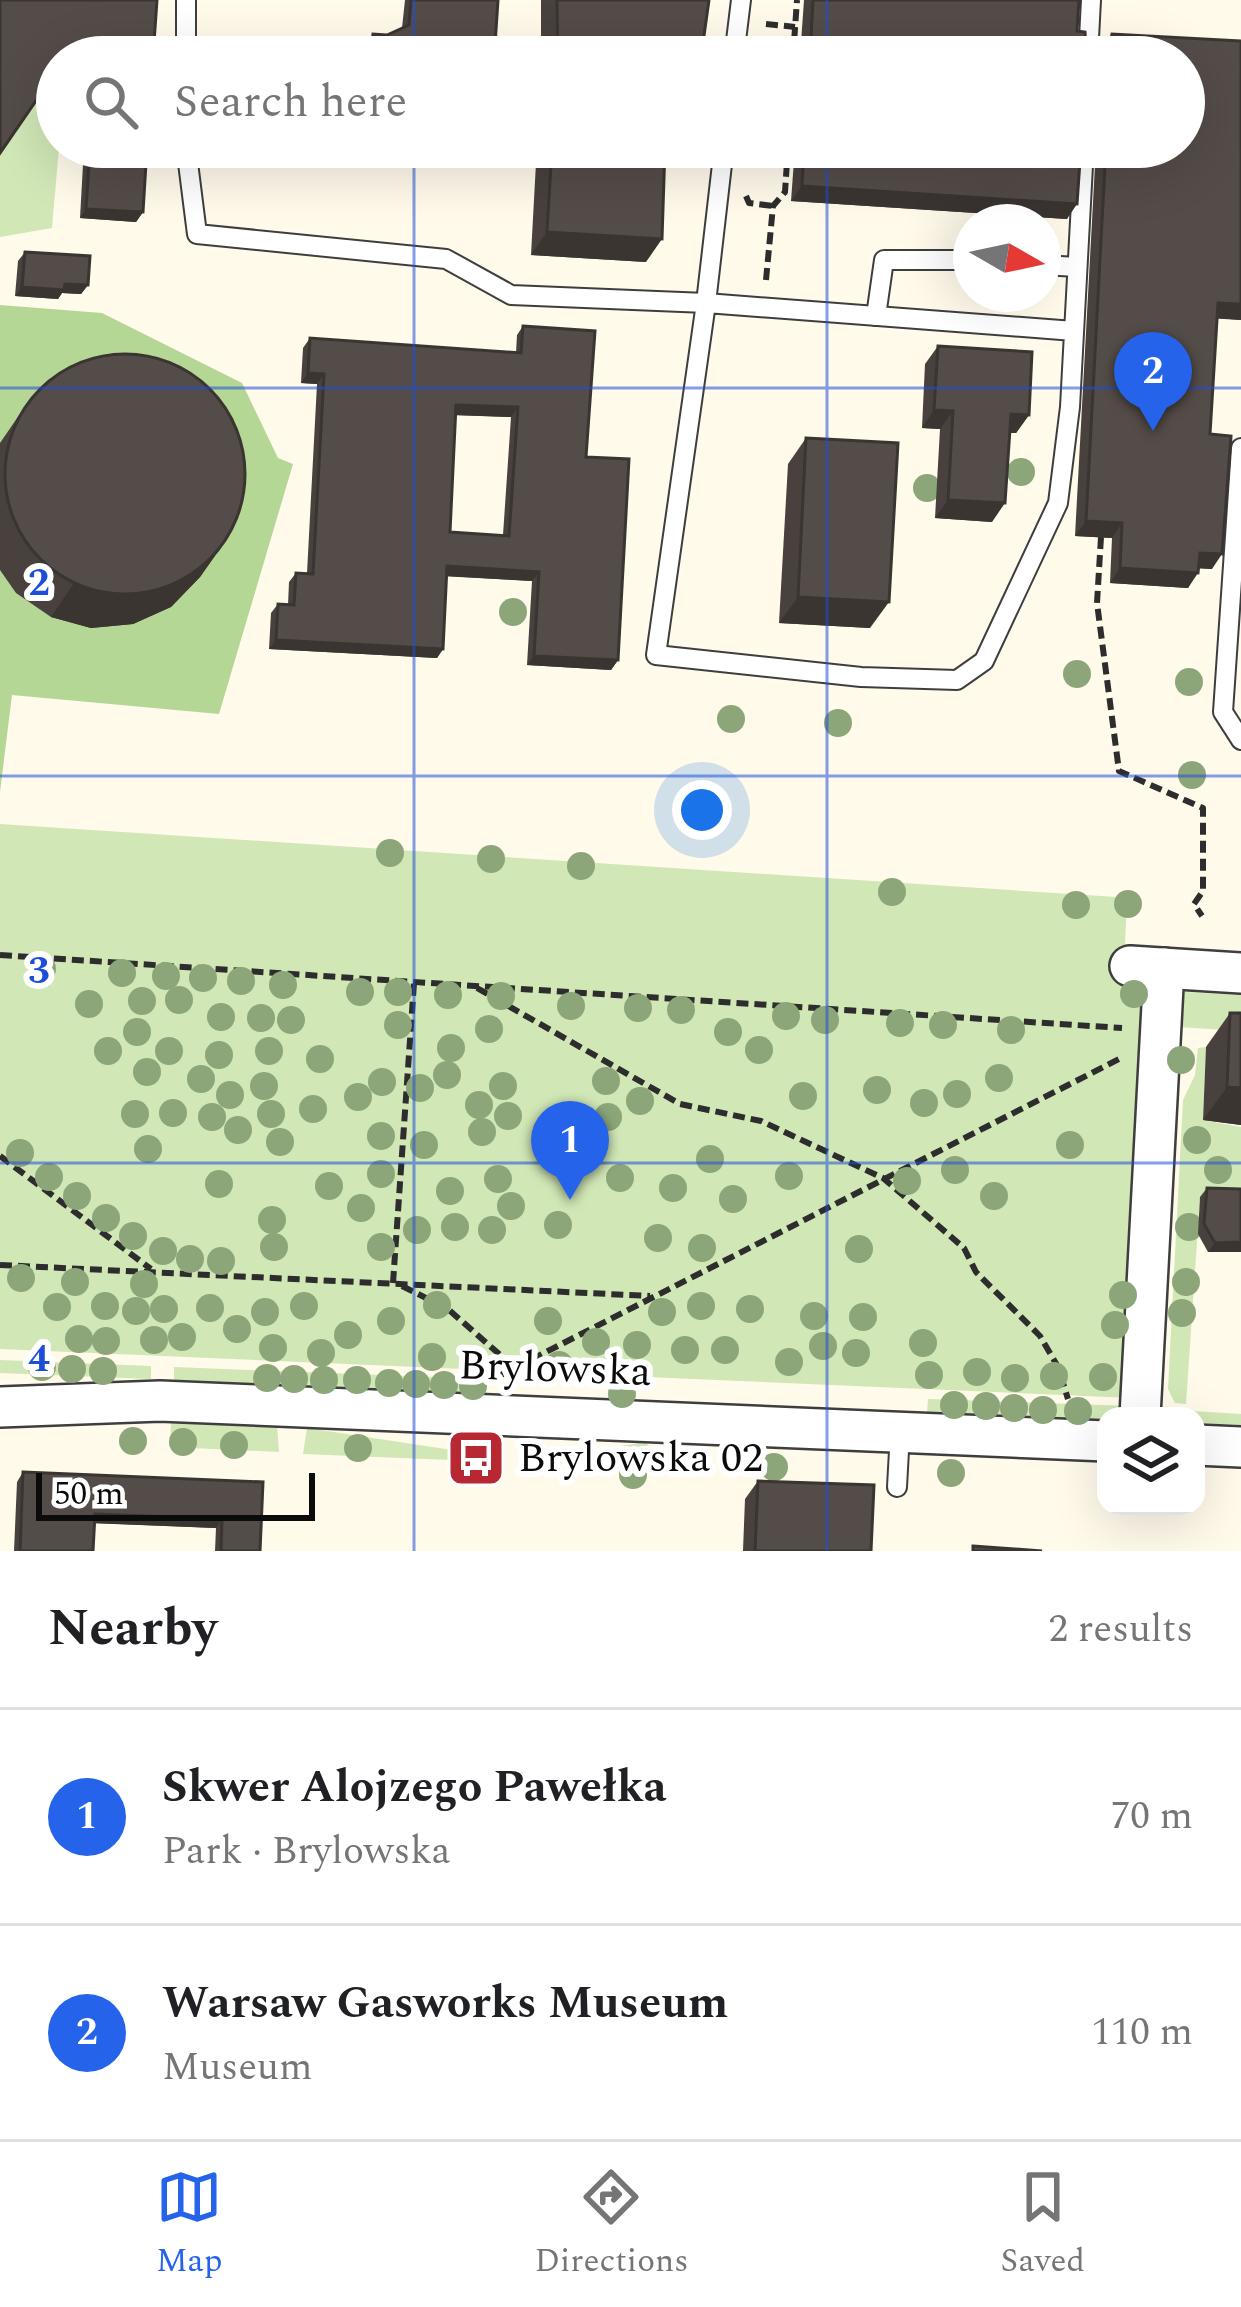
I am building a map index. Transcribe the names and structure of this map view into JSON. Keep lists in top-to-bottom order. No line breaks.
{"streets":{"street":["Brylowska"]},"places":{"bus stop":["Brylowska 02"]},"scale_bar":"50 m","north":"right","page":{"search":"Search here","pins":["2","1"],"scale":"50 m","heading":["Nearby","2 results"],"list":[{"mark":"1","name":"Skwer Alojzego Pawełka","note":"Park · Brylowska","value":"70 m"},{"mark":"2","name":"Warsaw Gasworks Museum","note":"Museum","value":"110 m"}],"nav":["Map","Directions","Saved"]},"grid":{"rows":["2","3","4"]}}
